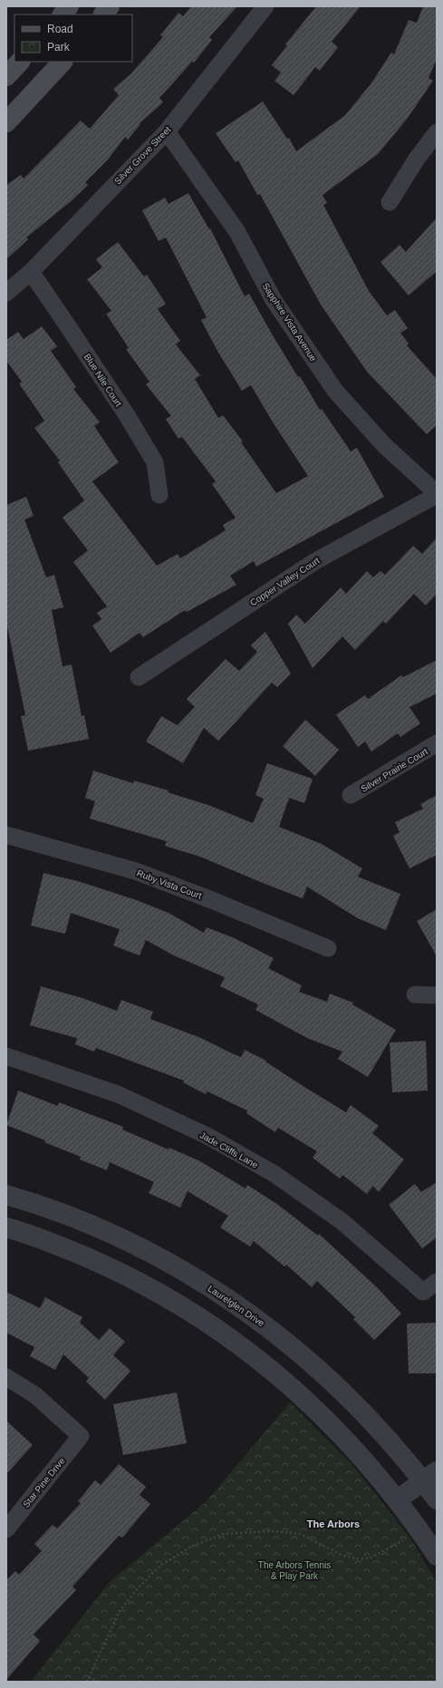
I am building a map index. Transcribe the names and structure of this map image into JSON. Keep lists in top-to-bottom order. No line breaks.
{"streets":{"street":["Silver Grove Street","Sapphire Vista Avenue","Blue Nile Court","Copper Valley Court","Silver Prairie Court","Ruby Vista Court","Jade Cliffs Lane","Laurelglen Drive","Star Pine Drive"]},"crossings":[["Silver Grove Street","Sapphire Vista Avenue"],["Silver Grove Street","Blue Nile Court"],["Sapphire Vista Avenue","Copper Valley Court"]],"districts":["The Arbors"],"parks":["The Arbors Tennis & Play Park"],"legend":["Road","Park"]}
